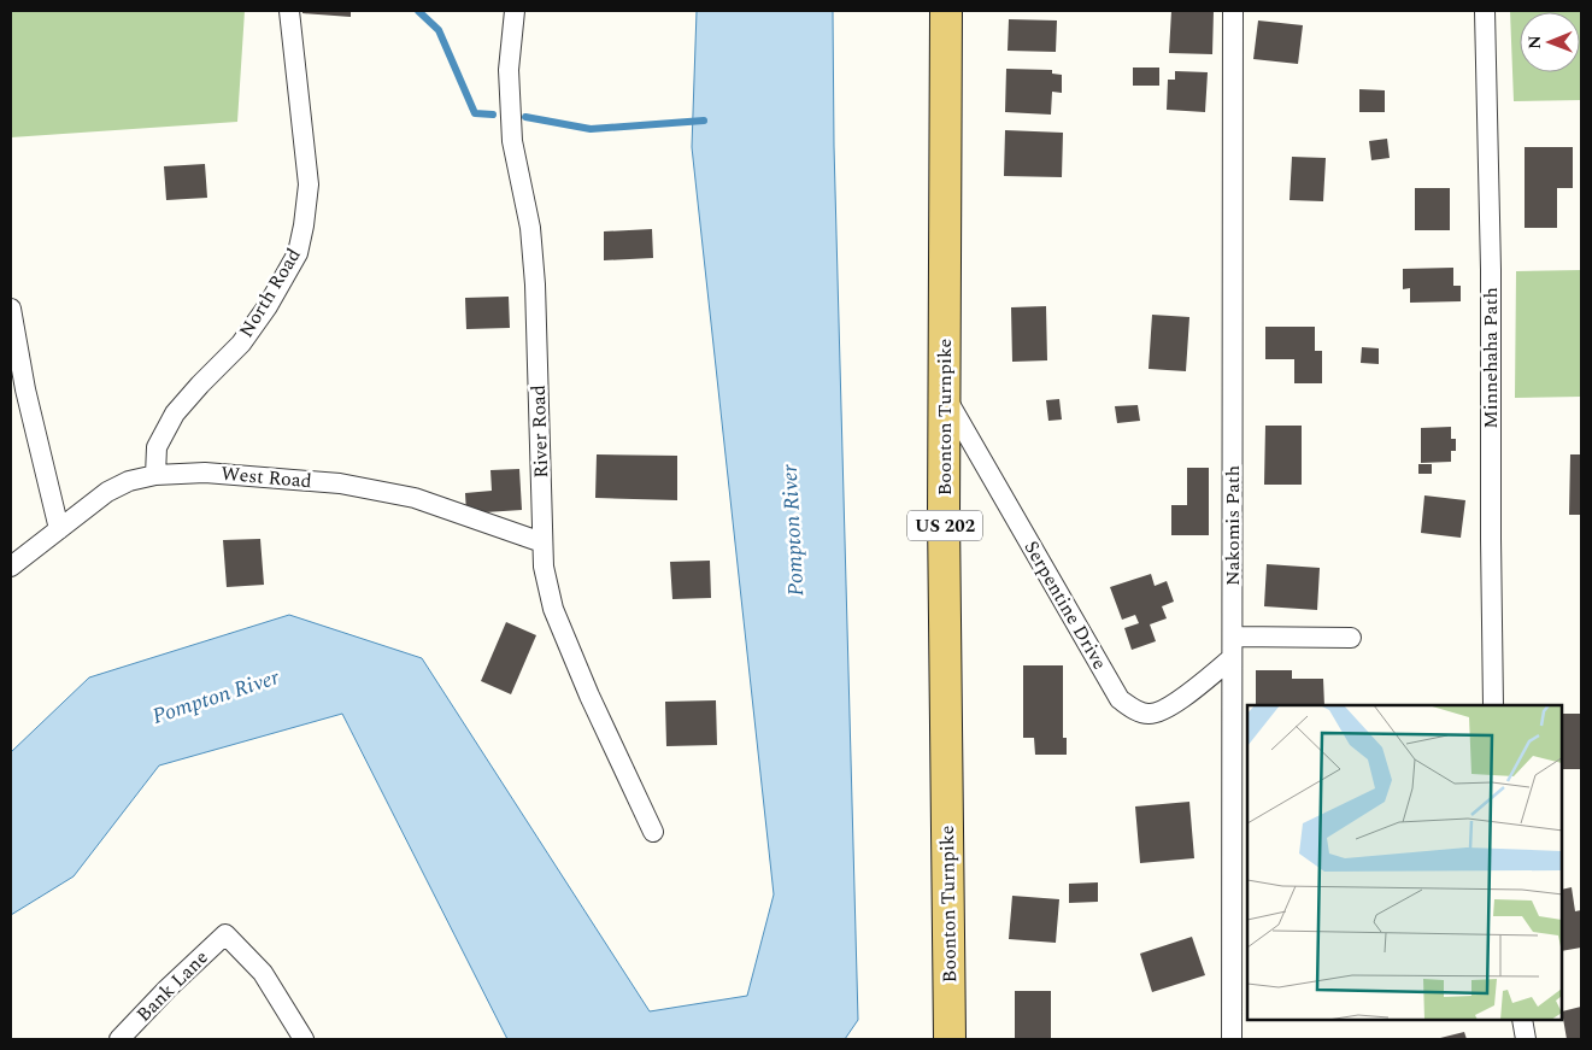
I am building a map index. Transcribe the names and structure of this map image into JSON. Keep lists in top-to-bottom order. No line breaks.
{"streets":{"main road":["Boonton Turnpike","US 202"],"street":["North Road","Minnehaha Path","River Road","West Road","Nakomis Path","Serpentine Drive","Bank Lane"]},"crossings":[["North Road","West Road"],["Boonton Turnpike","Serpentine Drive"],["River Road","West Road"],["Nakomis Path","Serpentine Drive"]],"water":["Pompton River"],"north":"left"}
